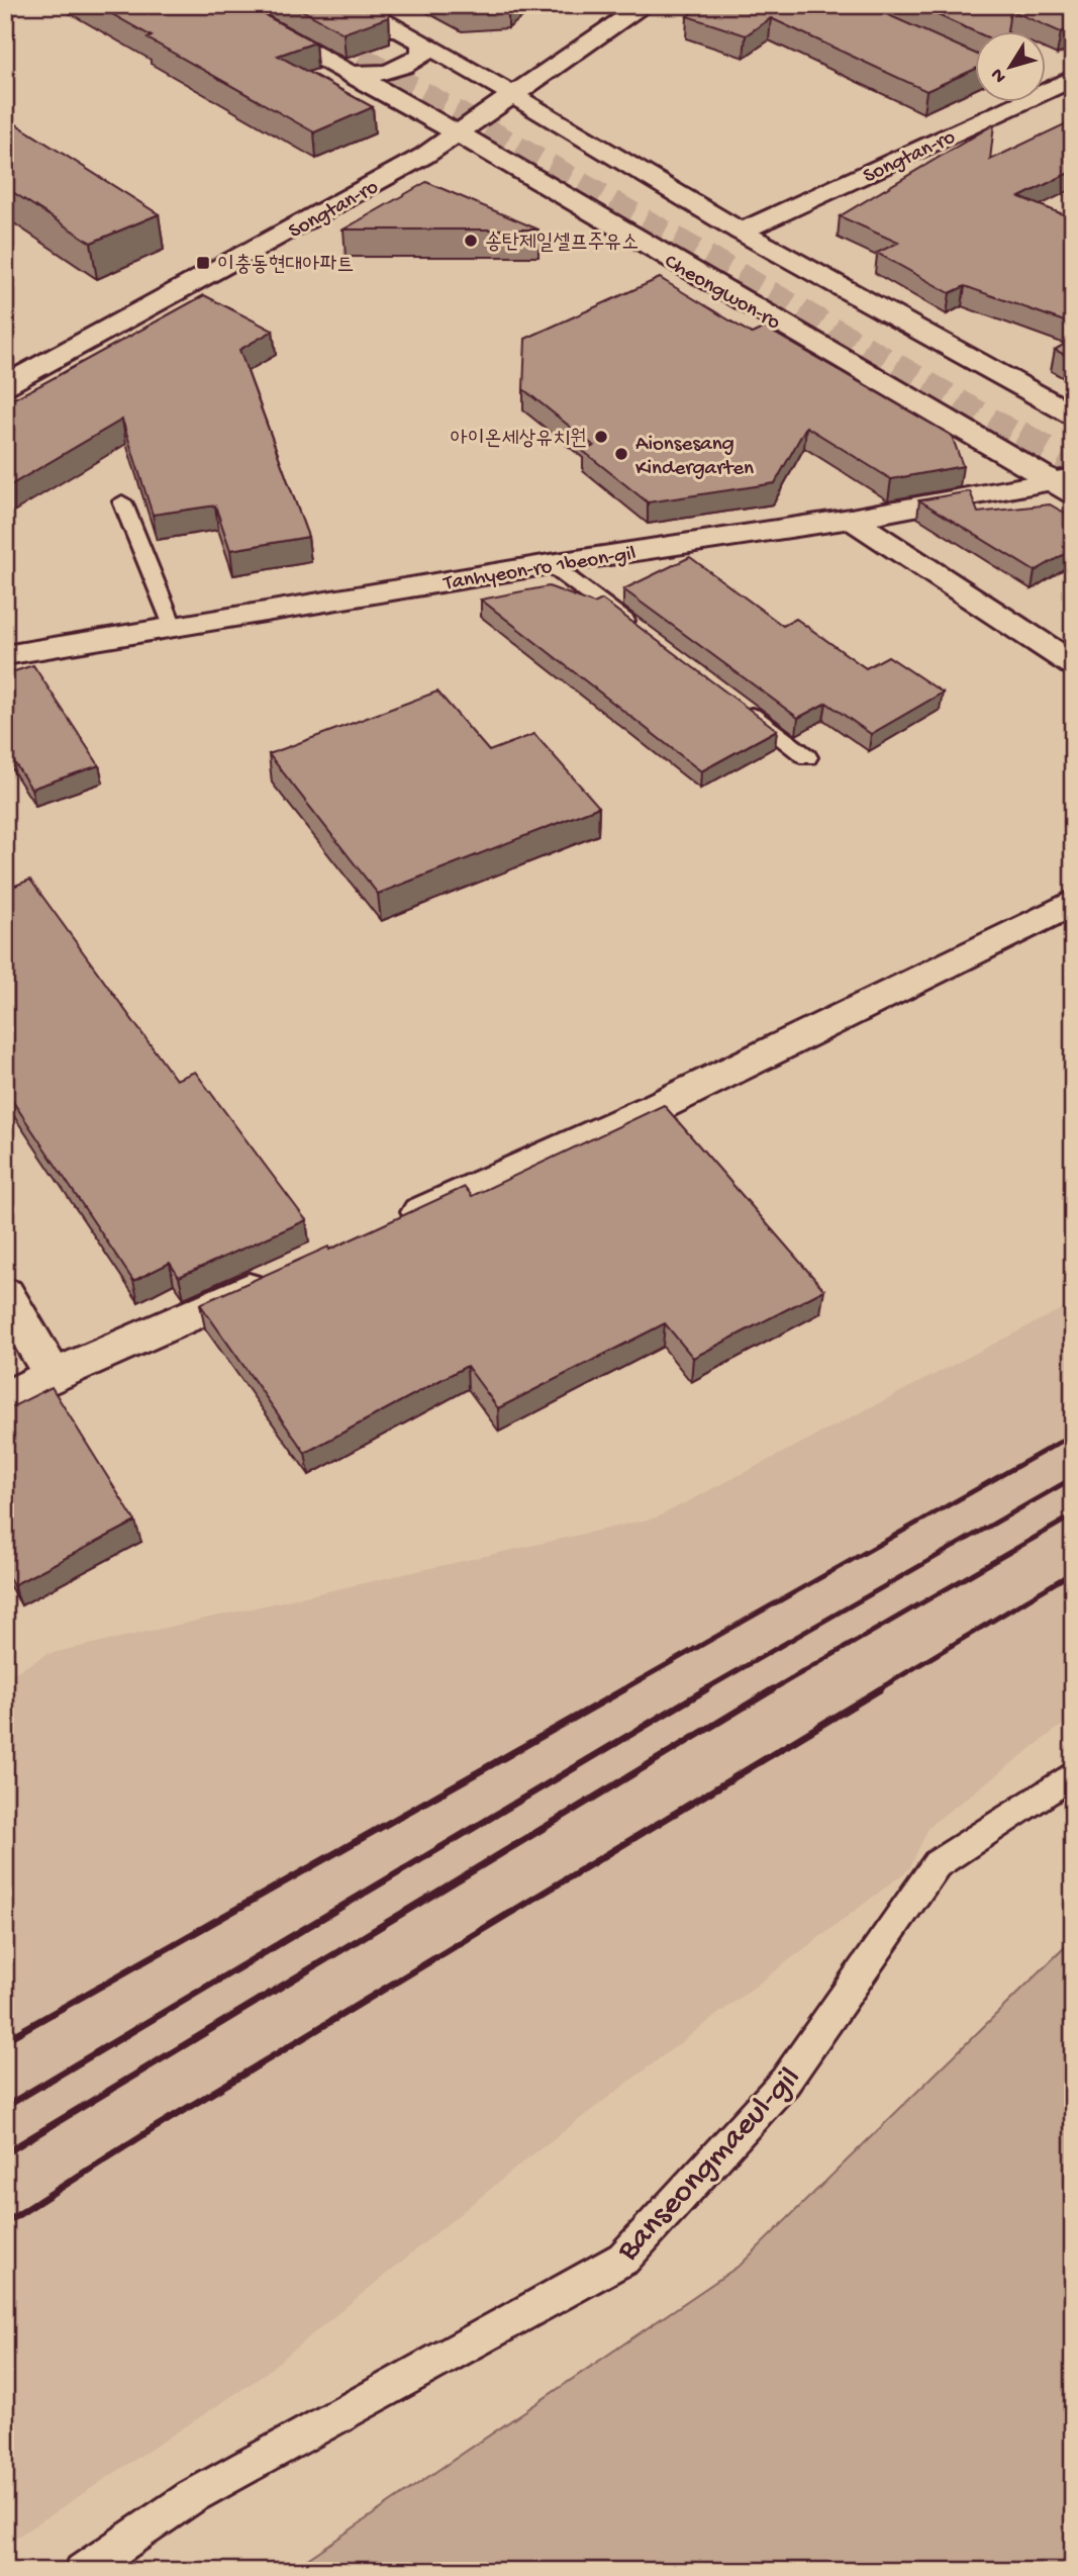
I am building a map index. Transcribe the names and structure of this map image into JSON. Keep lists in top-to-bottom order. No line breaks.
{"streets":{"street":["Songtan-ro","Cheongwon-ro","Tanhyeon-ro 1beon-gil"],"lane":["Banseongmaeul-gil"]},"crossings":[["Songtan-ro","Cheongwon-ro"],["Cheongwon-ro","Tanhyeon-ro 1beon-gil"]],"places":{"other":["송탄제일셀프주유소","아이온세상유치원","Aionsesang Kindergarten"],"transit":["이충동현대아파트"]},"north":"bottom left"}
